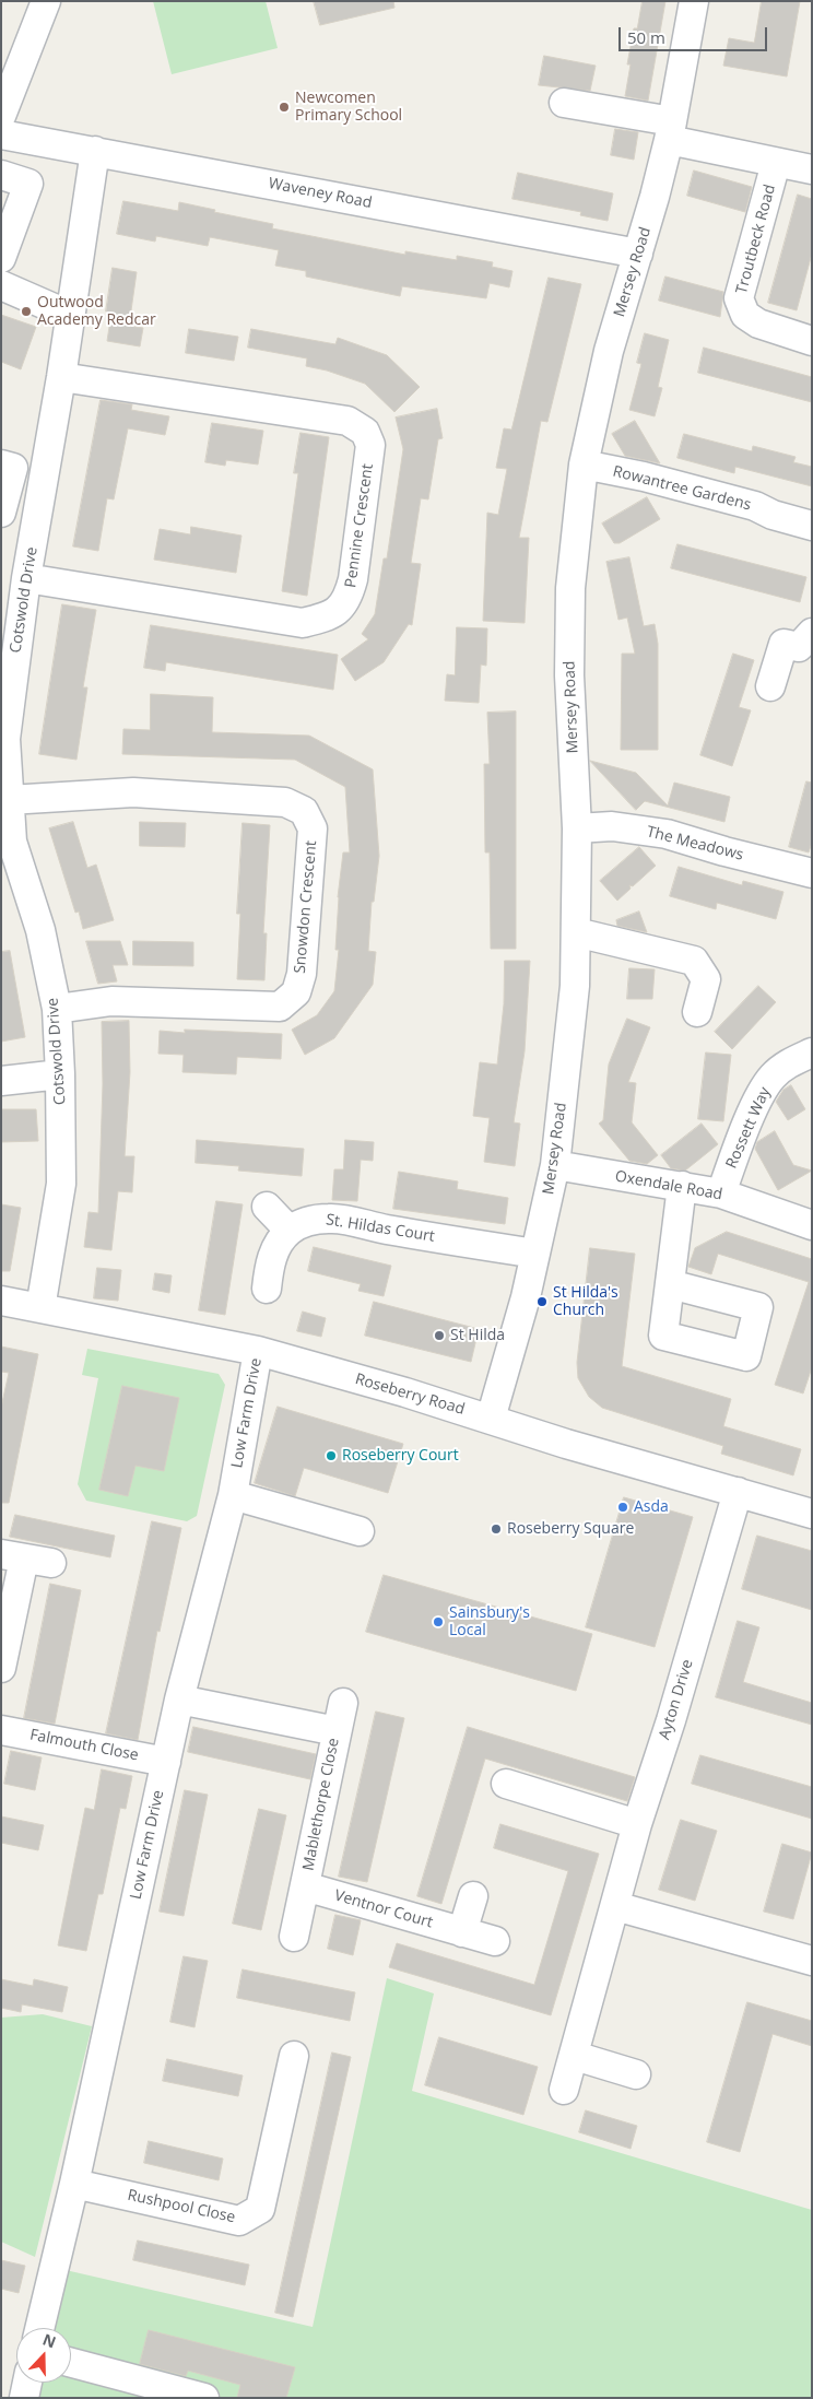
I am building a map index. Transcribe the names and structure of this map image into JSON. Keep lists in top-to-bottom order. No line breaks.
{"streets":{"street":["Waveney Road","Troutbeck Road","Mersey Road","Rowantree Gardens","Pennine Crescent","Cotswold Drive","The Meadows","Snowdon Crescent","Rossett Way","Oxendale Road","St. Hildas Court","Roseberry Road","Low Farm Drive","Ayton Drive","Falmouth Close","Mablethorpe Close","Ventnor Court","Rushpool Close"]},"crossings":[["Waveney Road","Mersey Road"],["Waveney Road","Cotswold Drive"],["Troutbeck Road","Mersey Road"],["Mersey Road","Rowantree Gardens"],["Mersey Road","The Meadows"],["Mersey Road","Oxendale Road"],["Mersey Road","St. Hildas Court"],["Mersey Road","Roseberry Road"],["Pennine Crescent","Cotswold Drive"],["Cotswold Drive","Snowdon Crescent"],["Cotswold Drive","Roseberry Road"],["Rossett Way","Oxendale Road"],["Roseberry Road","Low Farm Drive"],["Roseberry Road","Ayton Drive"],["Low Farm Drive","Falmouth Close"],["Low Farm Drive","Mablethorpe Close"],["Low Farm Drive","Rushpool Close"],["Mablethorpe Close","Ventnor Court"]],"places":["Newcomen Primary School","Outwood Academy Redcar","St Hilda's Church","St Hilda","Roseberry Court","Asda","Roseberry Square","Sainsbury's Local"],"scale_bar":"50 m","north":"top"}
